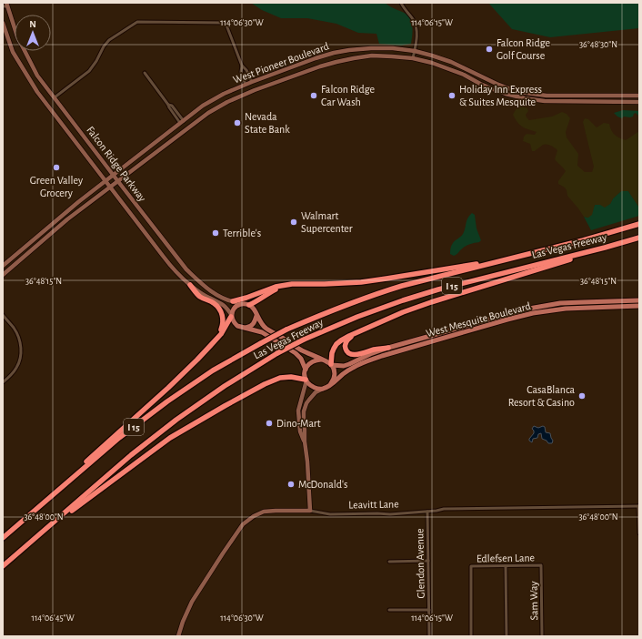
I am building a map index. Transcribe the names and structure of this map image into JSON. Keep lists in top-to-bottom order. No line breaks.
{"streets":{"highway":["Las Vegas Freeway","I 15"],"main road":["West Pioneer Boulevard","Falcon Ridge Parkway","West Mesquite Boulevard","Leavitt Lane"],"street":["Edlefsen Lane","Glendon Avenue","Sam Way"]},"crossings":[["West Pioneer Boulevard","Falcon Ridge Parkway"],["Falcon Ridge Parkway","West Mesquite Boulevard"],["Falcon Ridge Parkway","Leavitt Lane"],["Leavitt Lane","Glendon Avenue"],["Edlefsen Lane","Sam Way"]],"places":["Falcon Ridge Golf Course","Falcon Ridge Car Wash","Holiday Inn Express & Suites Mesquite","Nevada State Bank","Green Valley Grocery","Walmart Supercenter","Terrible's","CasaBlanca Resort & Casino","Dino-Mart","McDonald's"],"north":"top","coordinates":["114°06'30\"W","114°06'15\"W","36°48'30\"N","36°48'15\"N","36°48'00\"N","114°06'45\"W"]}
